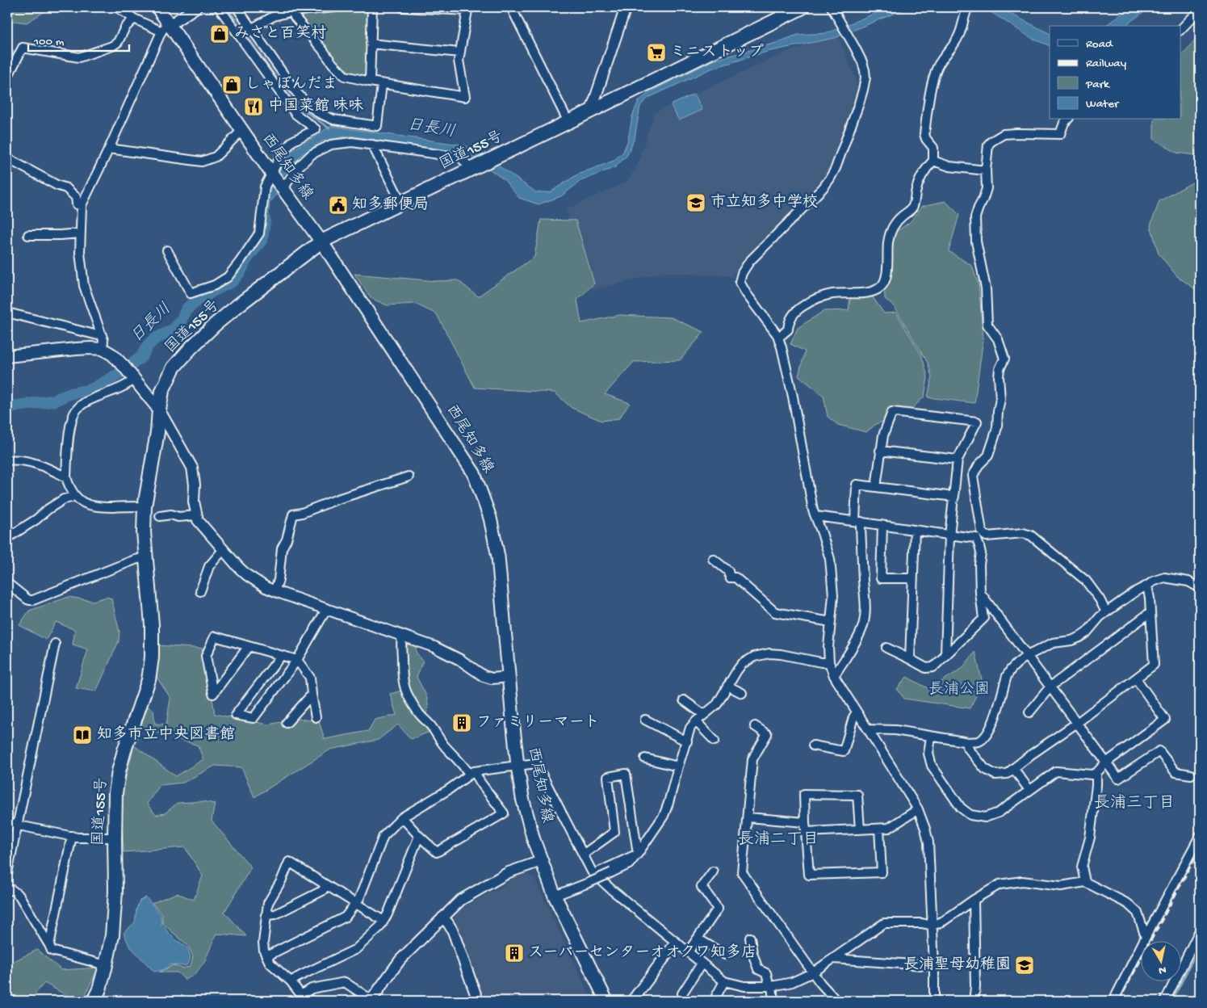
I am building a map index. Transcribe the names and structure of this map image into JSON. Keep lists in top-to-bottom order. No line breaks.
{"streets":{"highway":["国道155号"],"main road":["西尾知多線"]},"crossings":[["国道155号","西尾知多線"]],"districts":["長浦三丁目","長浦二丁目"],"water":["日長川"],"parks":["長浦公園"],"places":{"shop":["みさと百笑村","しゃぼんだま"],"supermarket":["ミニストップ"],"restaurant":["中国菜館 味味"],"school or university":["市立知多中学校","長浦聖母幼稚園"],"public building":["知多郵便局"],"building":["ファミリーマート","スーパーセンターオオクワ知多店"],"library":["知多市立中央図書館"]},"legend":["Road","Railway","Park","Water"],"scale_bar":"100 m","north":"bottom"}
